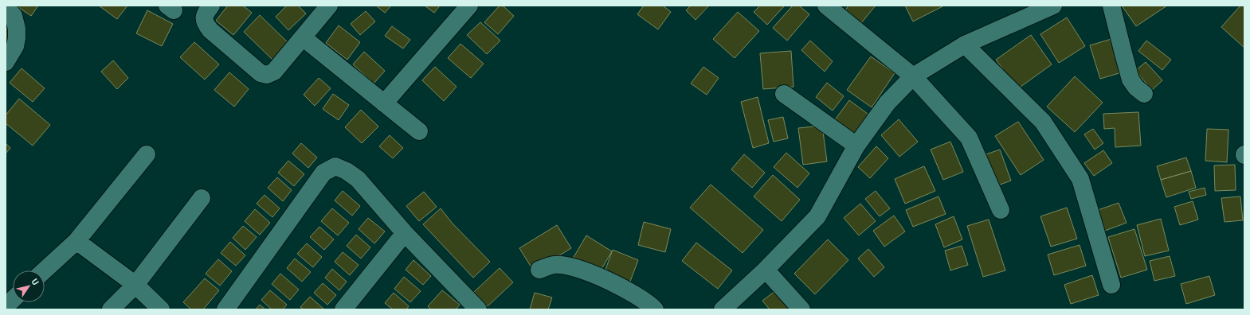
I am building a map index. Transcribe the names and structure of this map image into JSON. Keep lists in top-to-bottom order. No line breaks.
{"north":"top right"}
